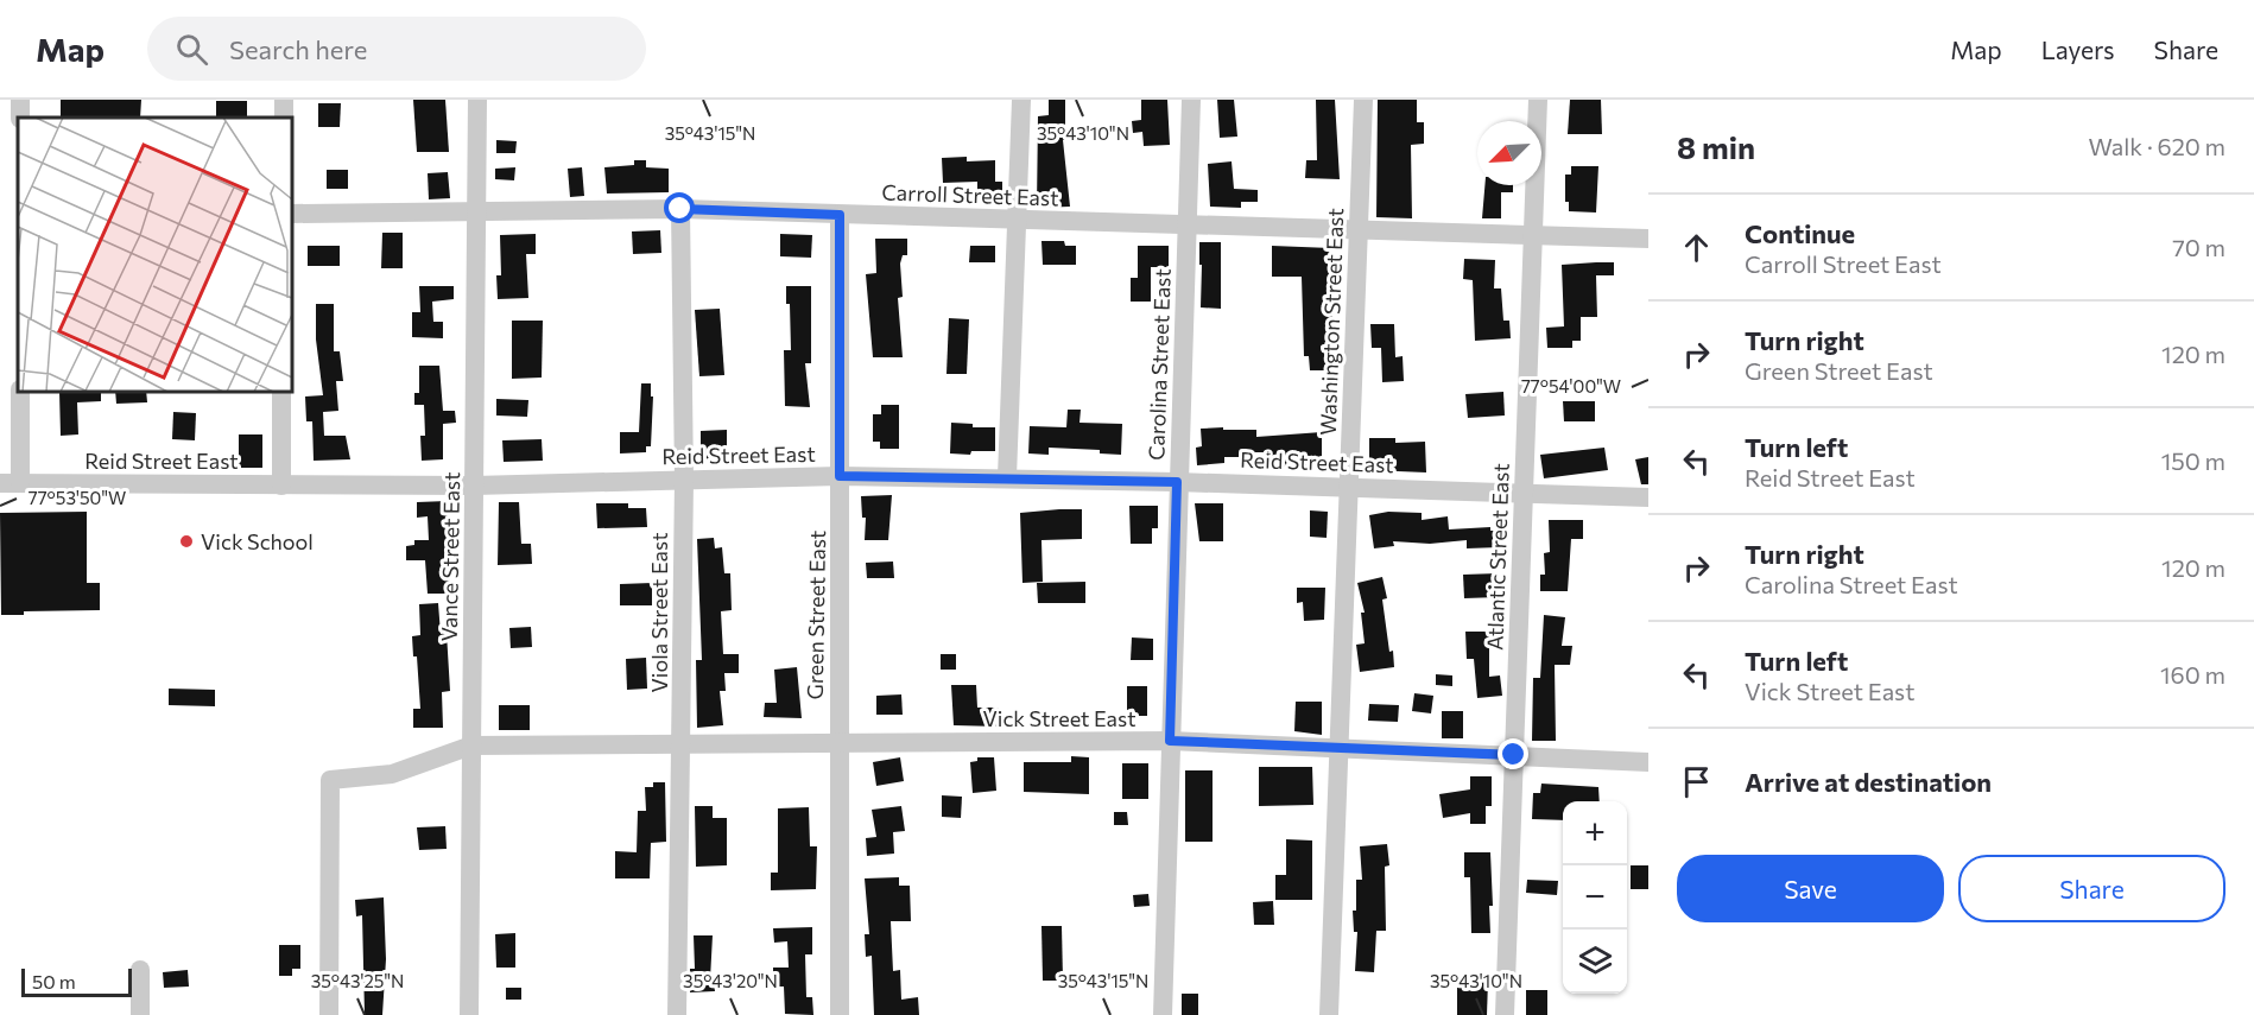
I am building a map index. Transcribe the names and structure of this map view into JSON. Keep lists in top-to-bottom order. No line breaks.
{"streets":{"street":["Carroll Street East","Washington Street East","Carolina Street East","Reid Street East","Vance Street East","Atlantic Street East","Viola Street East","Green Street East","Vick Street East"]},"crossings":[["Carroll Street East","Washington Street East"],["Carroll Street East","Carolina Street East"],["Carroll Street East","Vance Street East"],["Carroll Street East","Atlantic Street East"],["Carroll Street East","Viola Street East"],["Carroll Street East","Green Street East"],["Washington Street East","Reid Street East"],["Washington Street East","Vick Street East"],["Carolina Street East","Reid Street East"],["Carolina Street East","Vick Street East"],["Reid Street East","Vance Street East"],["Reid Street East","Atlantic Street East"],["Reid Street East","Viola Street East"],["Reid Street East","Green Street East"],["Vance Street East","Vick Street East"],["Atlantic Street East","Vick Street East"],["Viola Street East","Vick Street East"],["Green Street East","Vick Street East"]],"places":["Vick School"],"scale_bar":"50 m","north":"bottom left","page":{"header":"Map","search":"Search here","nav":["Map","Layers","Share"],"heading":["8 min","Walk · 620 m"],"list":[["Continue","Carroll Street East","70 m"],["Turn right","Green Street East","120 m"],["Turn left","Reid Street East","150 m"],["Turn right","Carolina Street East","120 m"],["Turn left","Vick Street East","160 m"],"Arrive at destination"],"map_buttons":["+","−"],"buttons":["Save","Share"],"scale":"50 m"},"coordinates":["35°43'15\"N","35°43'10\"N","77°54'00\"W","77°53'50\"W","35°43'25\"N","35°43'20\"N"]}
